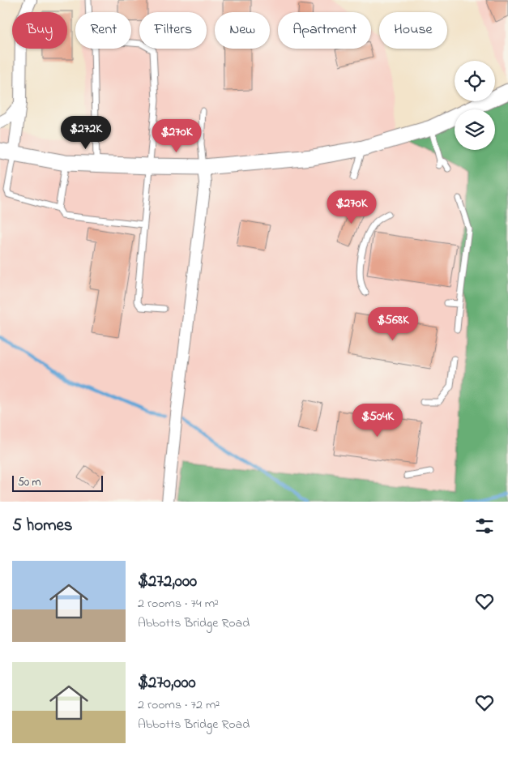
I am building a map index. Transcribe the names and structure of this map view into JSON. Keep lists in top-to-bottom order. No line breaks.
{"scale_bar":"50 m","page":{"chip":["Buy","Rent","Filters","New","Apartment","House"],"price":["$272K","$270K","$270K","$568K","$504K"],"scale":"50 m","heading":"5 homes","list":[{"name":"$272,000","note":"2 rooms · 74 m² · Abbotts Bridge Road"},{"name":"$270,000","note":"2 rooms · 72 m² · Abbotts Bridge Road"}]}}
